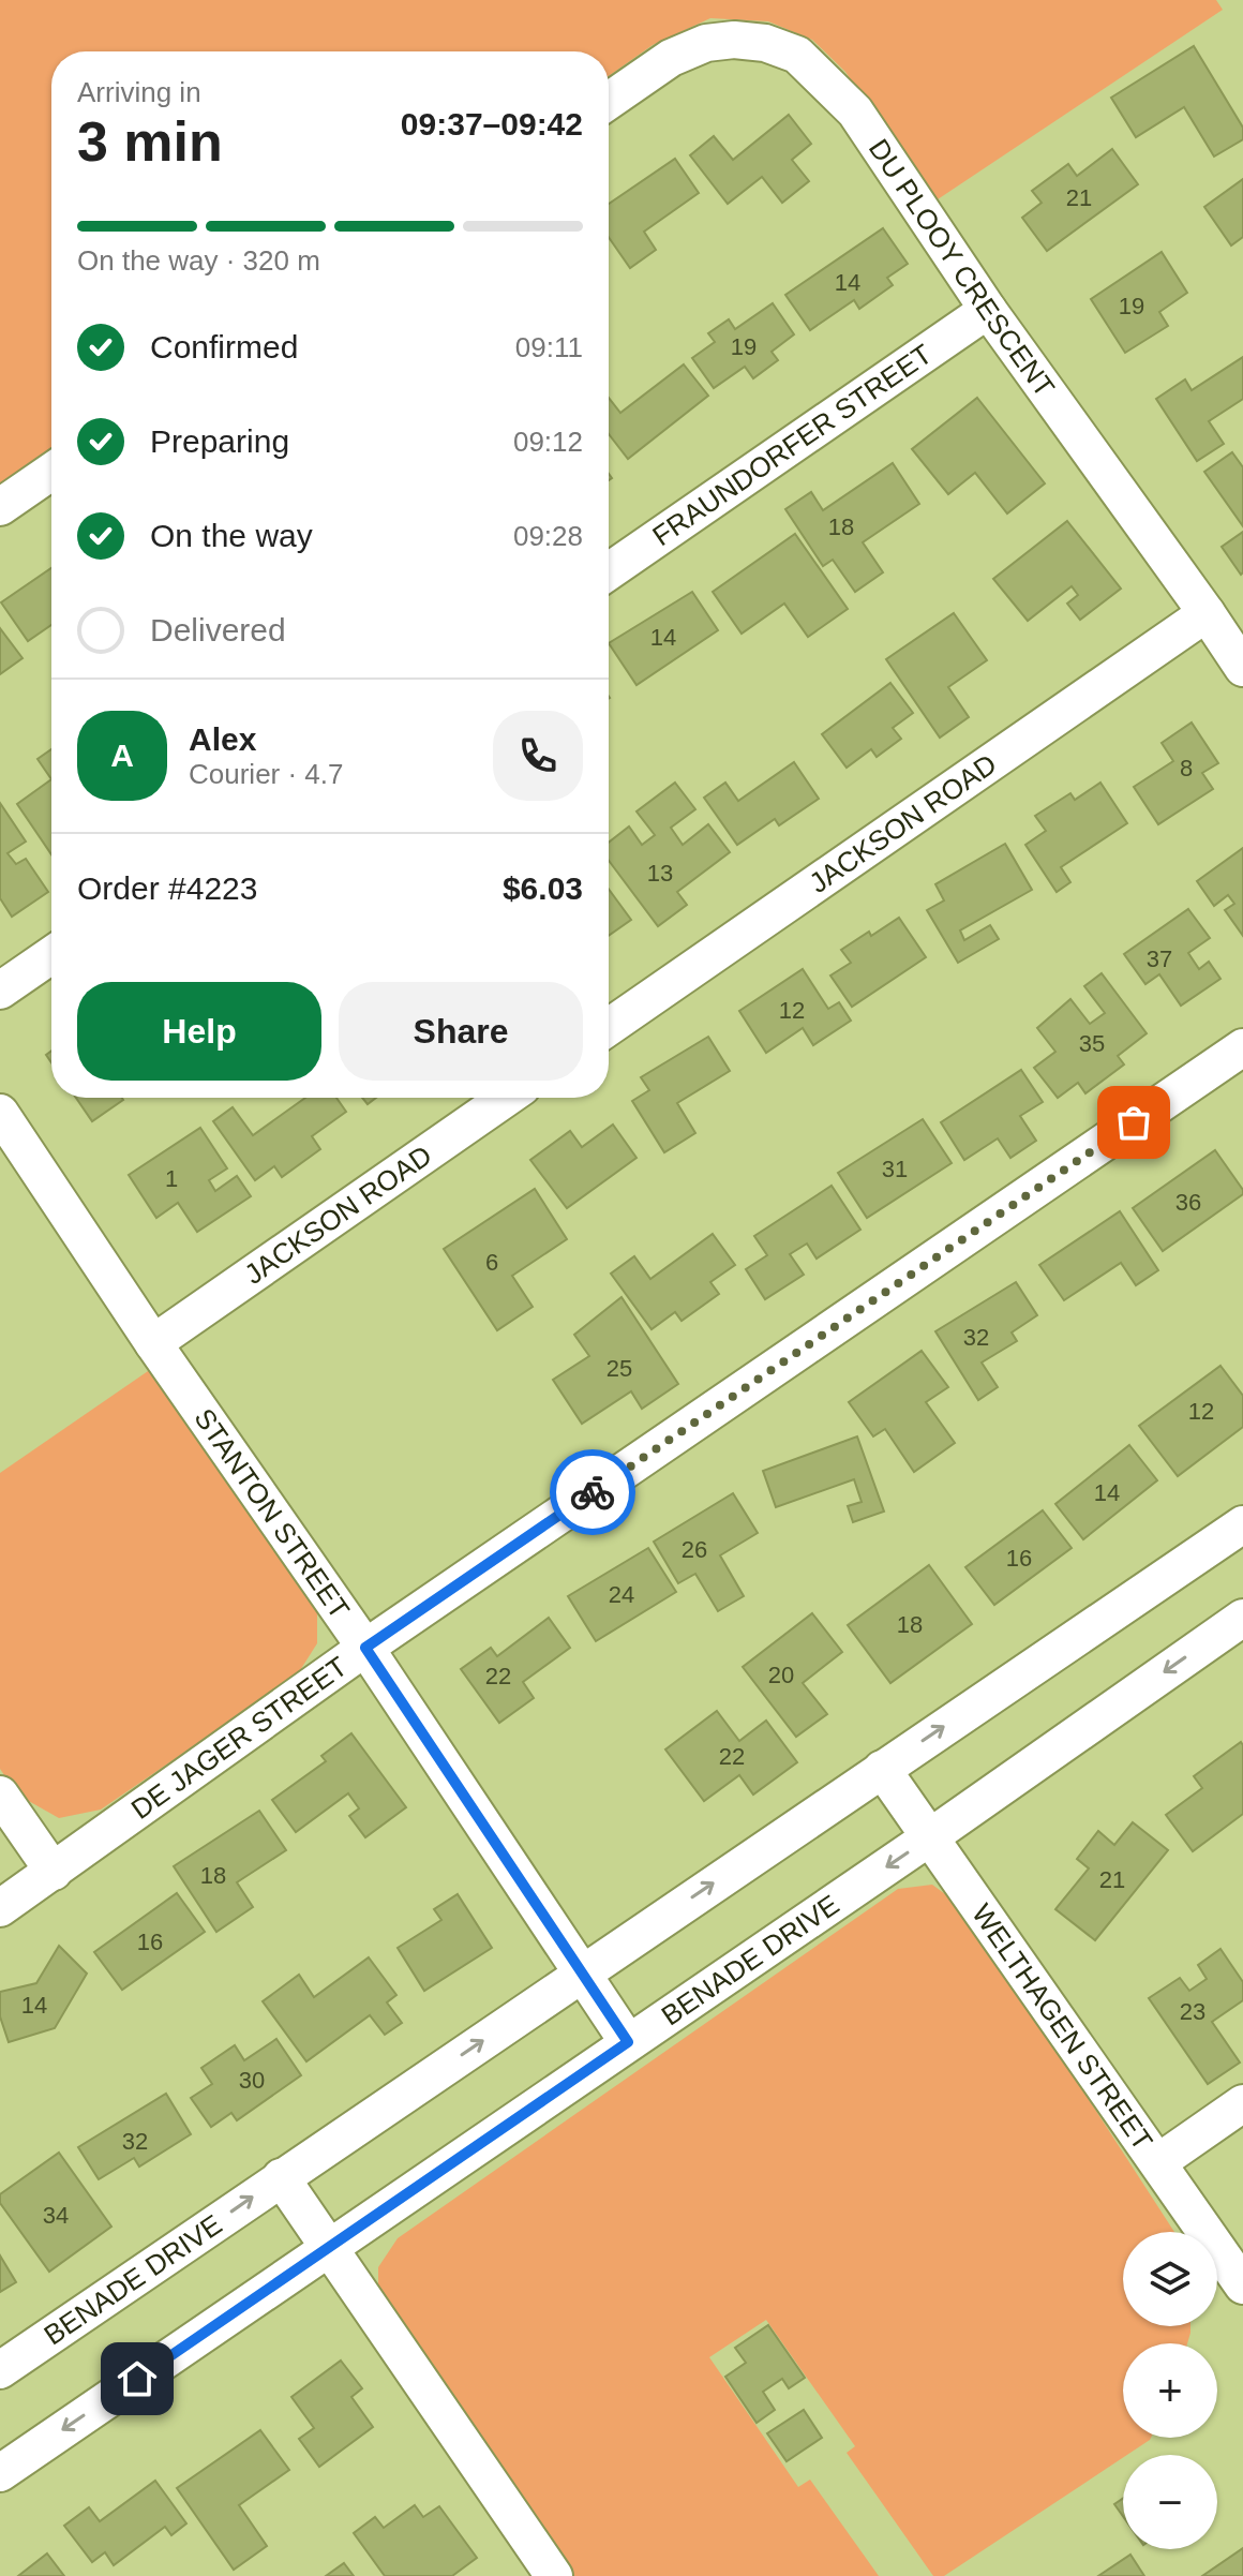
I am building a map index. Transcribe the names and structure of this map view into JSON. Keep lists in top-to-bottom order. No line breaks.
{"streets":{"street":["DU PLOOY CRESCENT","FRAUNDORFER STREET","JACKSON ROAD","STANTON STREET","DE JAGER STREET","BENADE DRIVE","WELTHAGEN STREET"]},"crossings":[["DU PLOOY CRESCENT","FRAUNDORFER STREET"],["DU PLOOY CRESCENT","JACKSON ROAD"],["JACKSON ROAD","STANTON STREET"],["STANTON STREET","DE JAGER STREET"],["STANTON STREET","BENADE DRIVE"],["BENADE DRIVE","WELTHAGEN STREET"]],"house_numbers":["21","14","19","19","18","14","8","13","37","12","35","31","1","36","6","32","25","12","14","26","16","24","18","20","22","22","18","21","16","14","23","30","32","34"],"page":{"heading":["3 min","Arriving in","09:37–09:42"],"panel":["Alex","Courier · 4.7","Order #4223","$6.03"],"bar":"On the way · 320 m","list":[["Confirmed","09:11"],["Preparing","09:12"],["On the way","09:28"],"Delivered"],"round":"A","buttons":["Help","Share"],"map_buttons":["+","−"]}}
